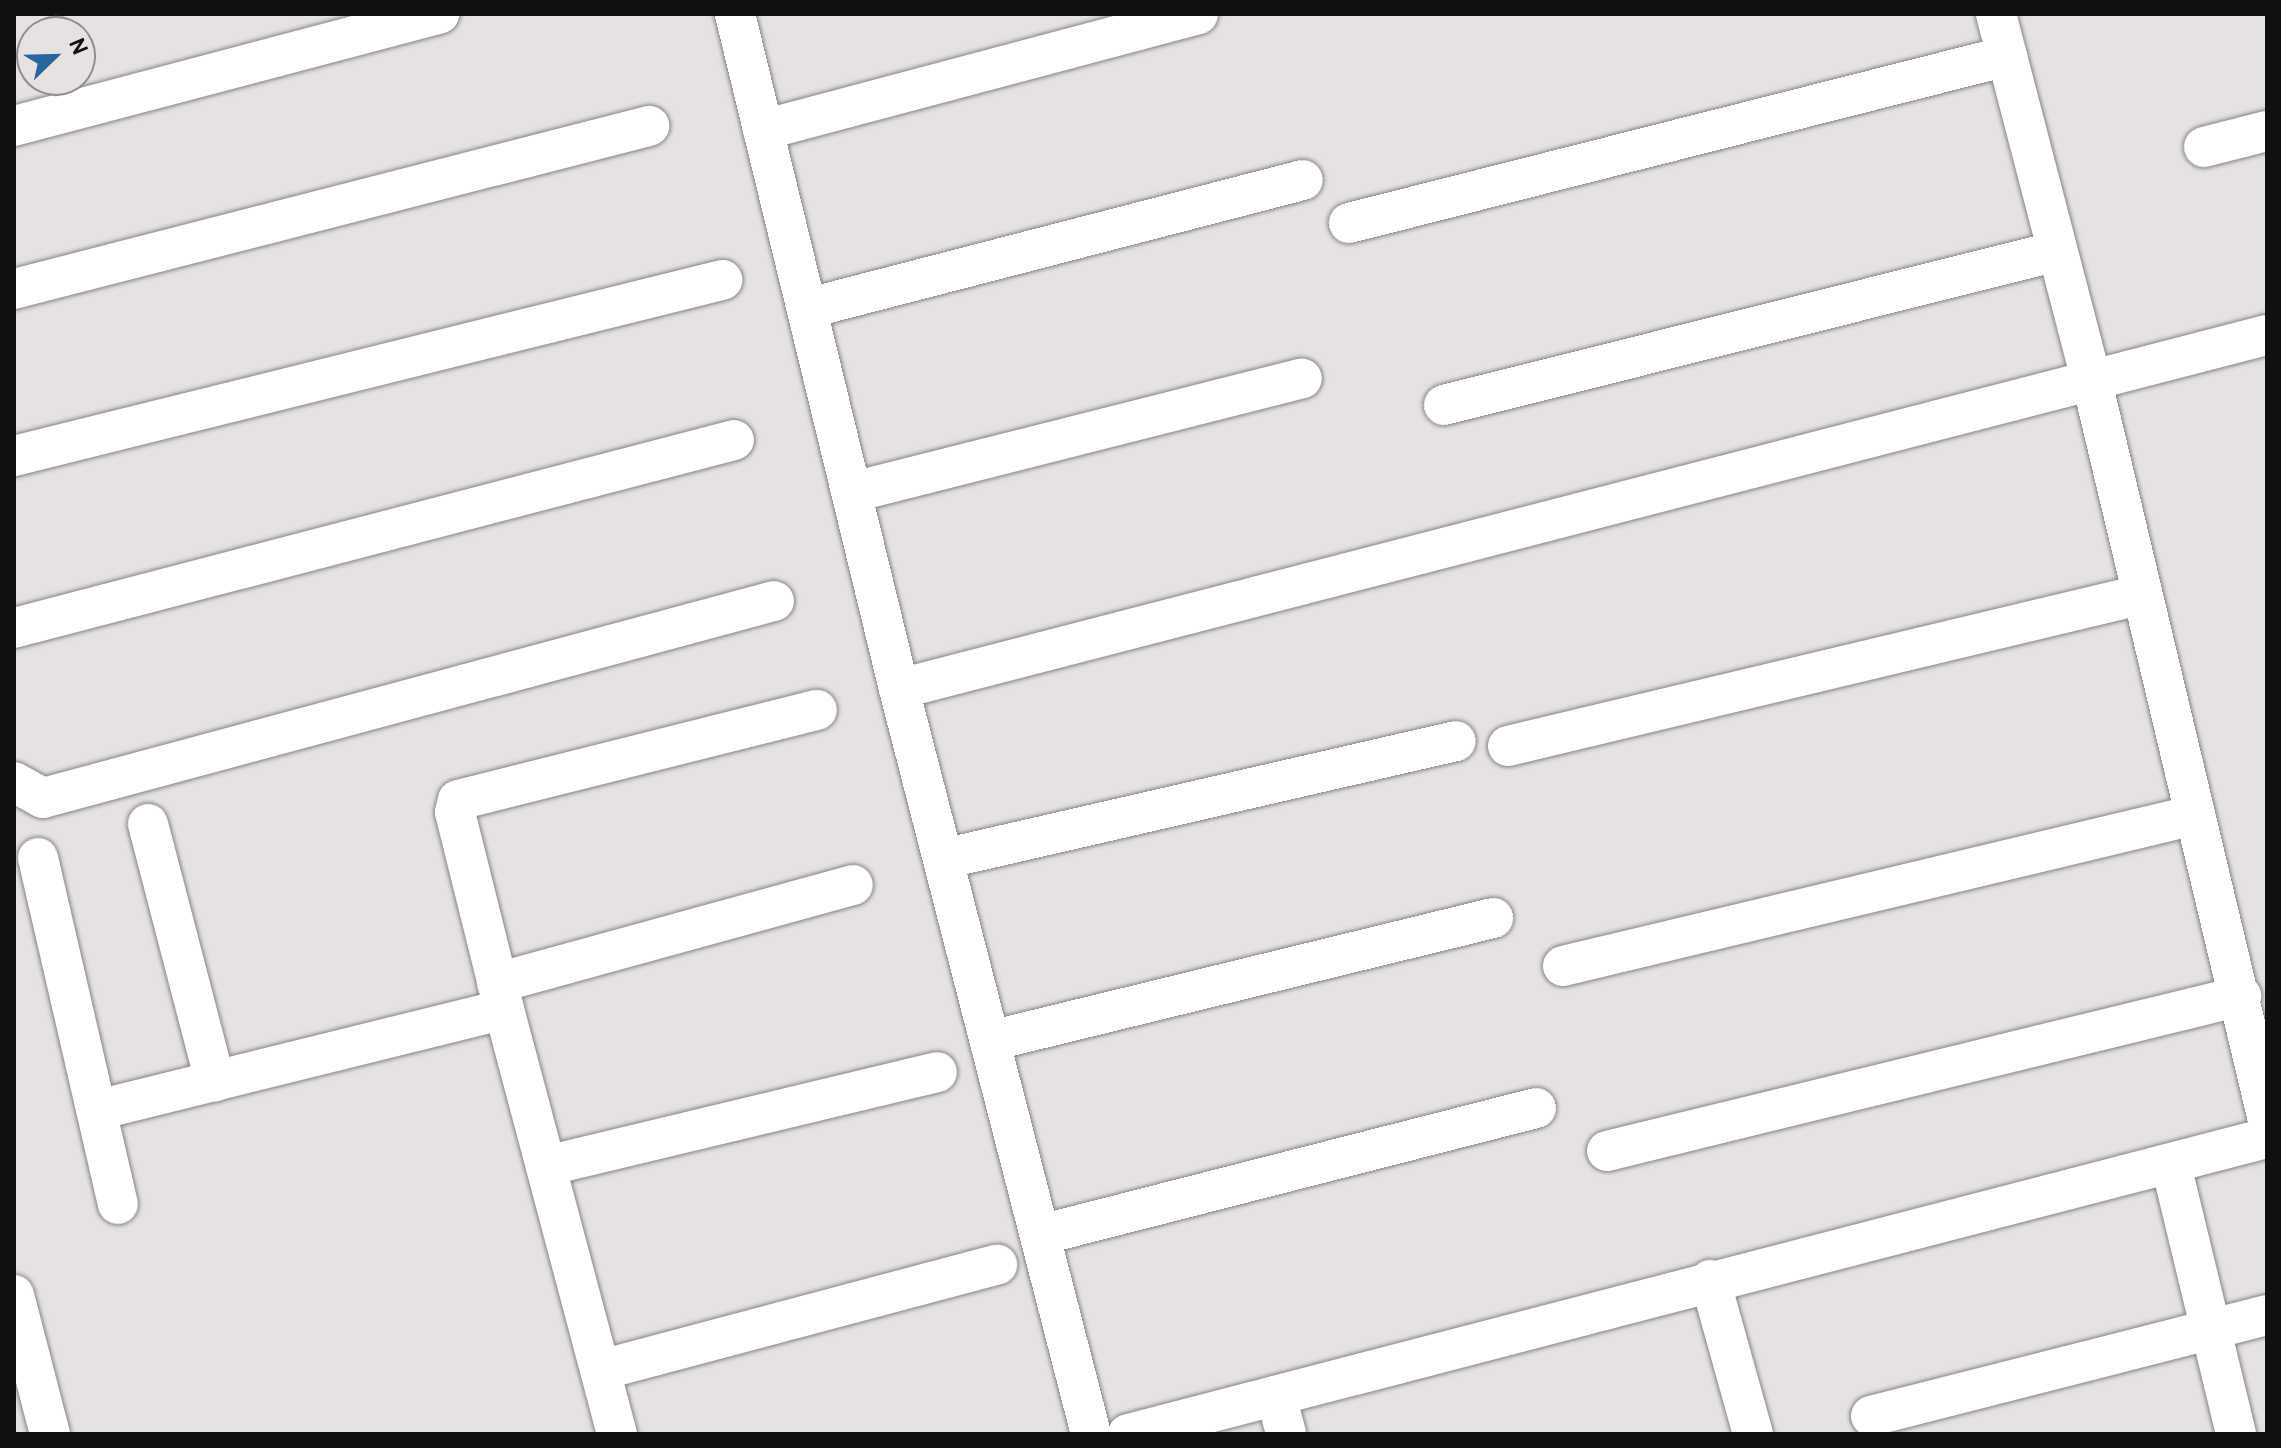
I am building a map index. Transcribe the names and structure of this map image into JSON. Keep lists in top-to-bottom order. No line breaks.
{"north":"top right"}
